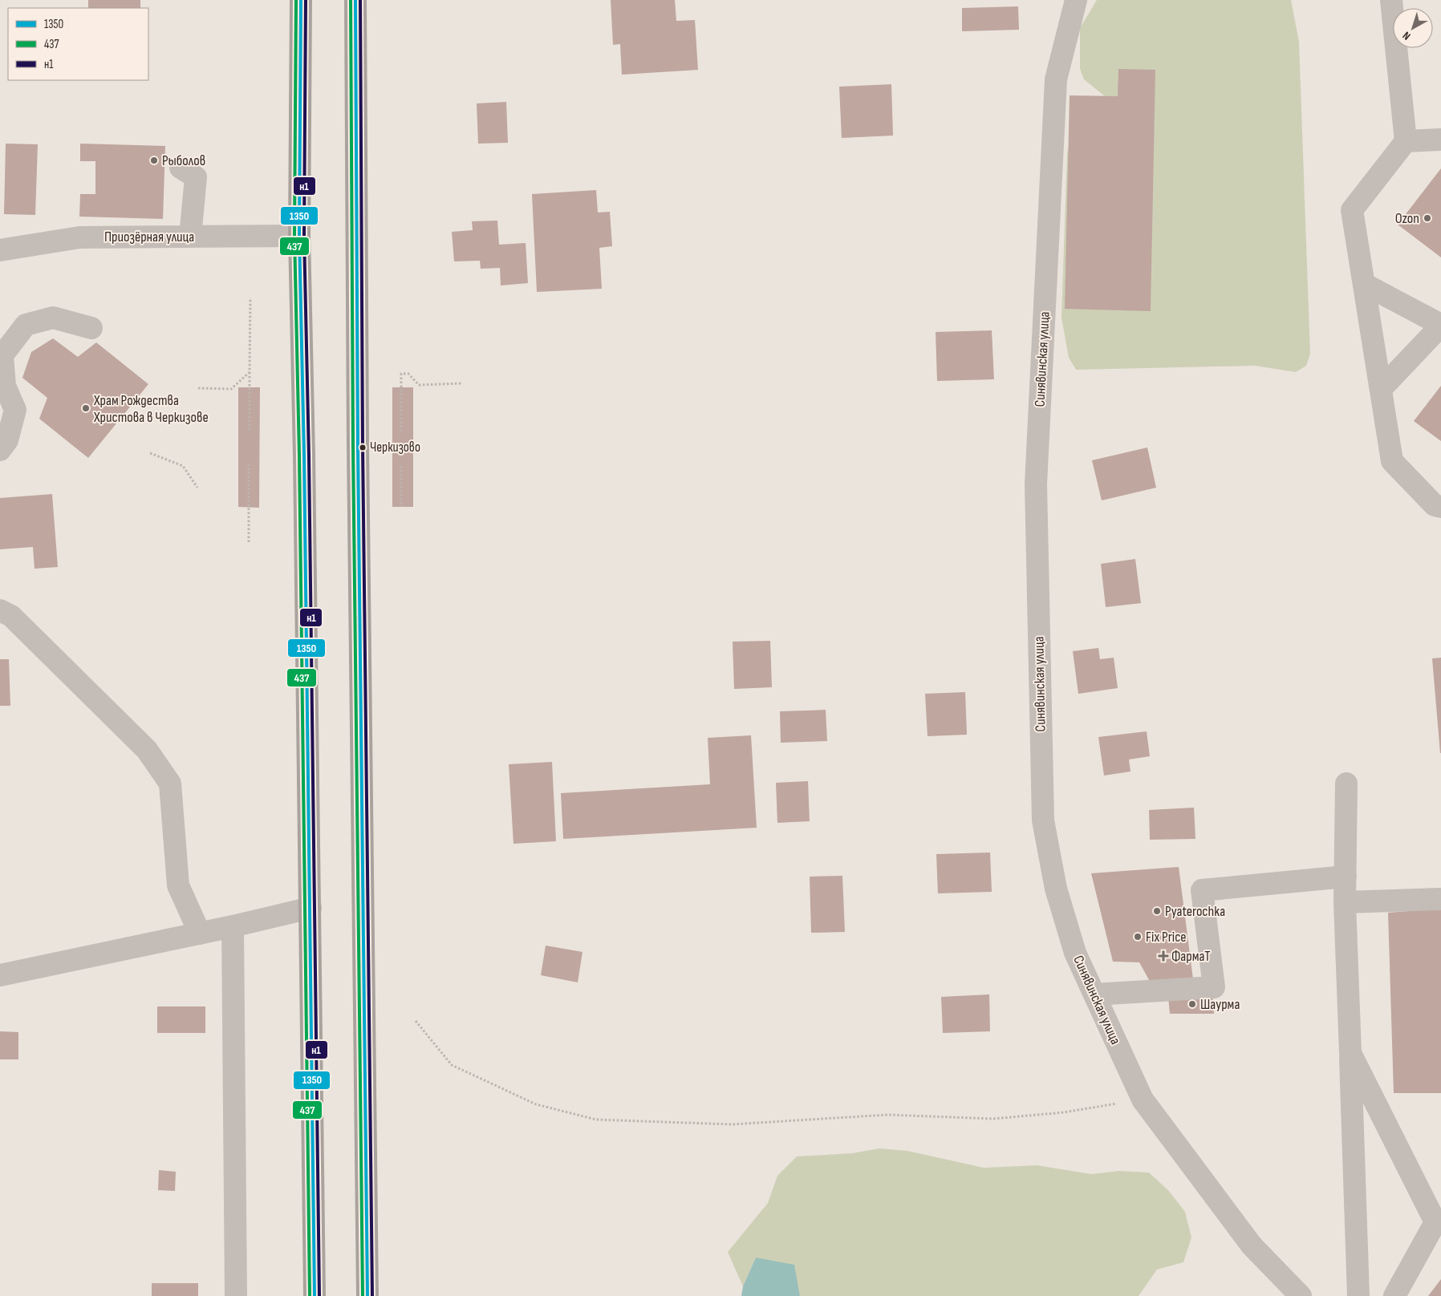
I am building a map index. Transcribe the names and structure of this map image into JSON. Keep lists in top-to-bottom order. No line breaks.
{"streets":{"street":["Приозёрная улица","Синявинская улица"]},"places":{"other":["Рыболов","Ozon","Храм Рождества Христова в Черкизове","Черкизово","Pyaterochka","Fix Price","Шаурма"],"health":["ФармаТ"]},"lines":["transit line 1350","transit line 437","transit line н1"],"legend":["1350","437","н1"],"north":"bottom left"}
